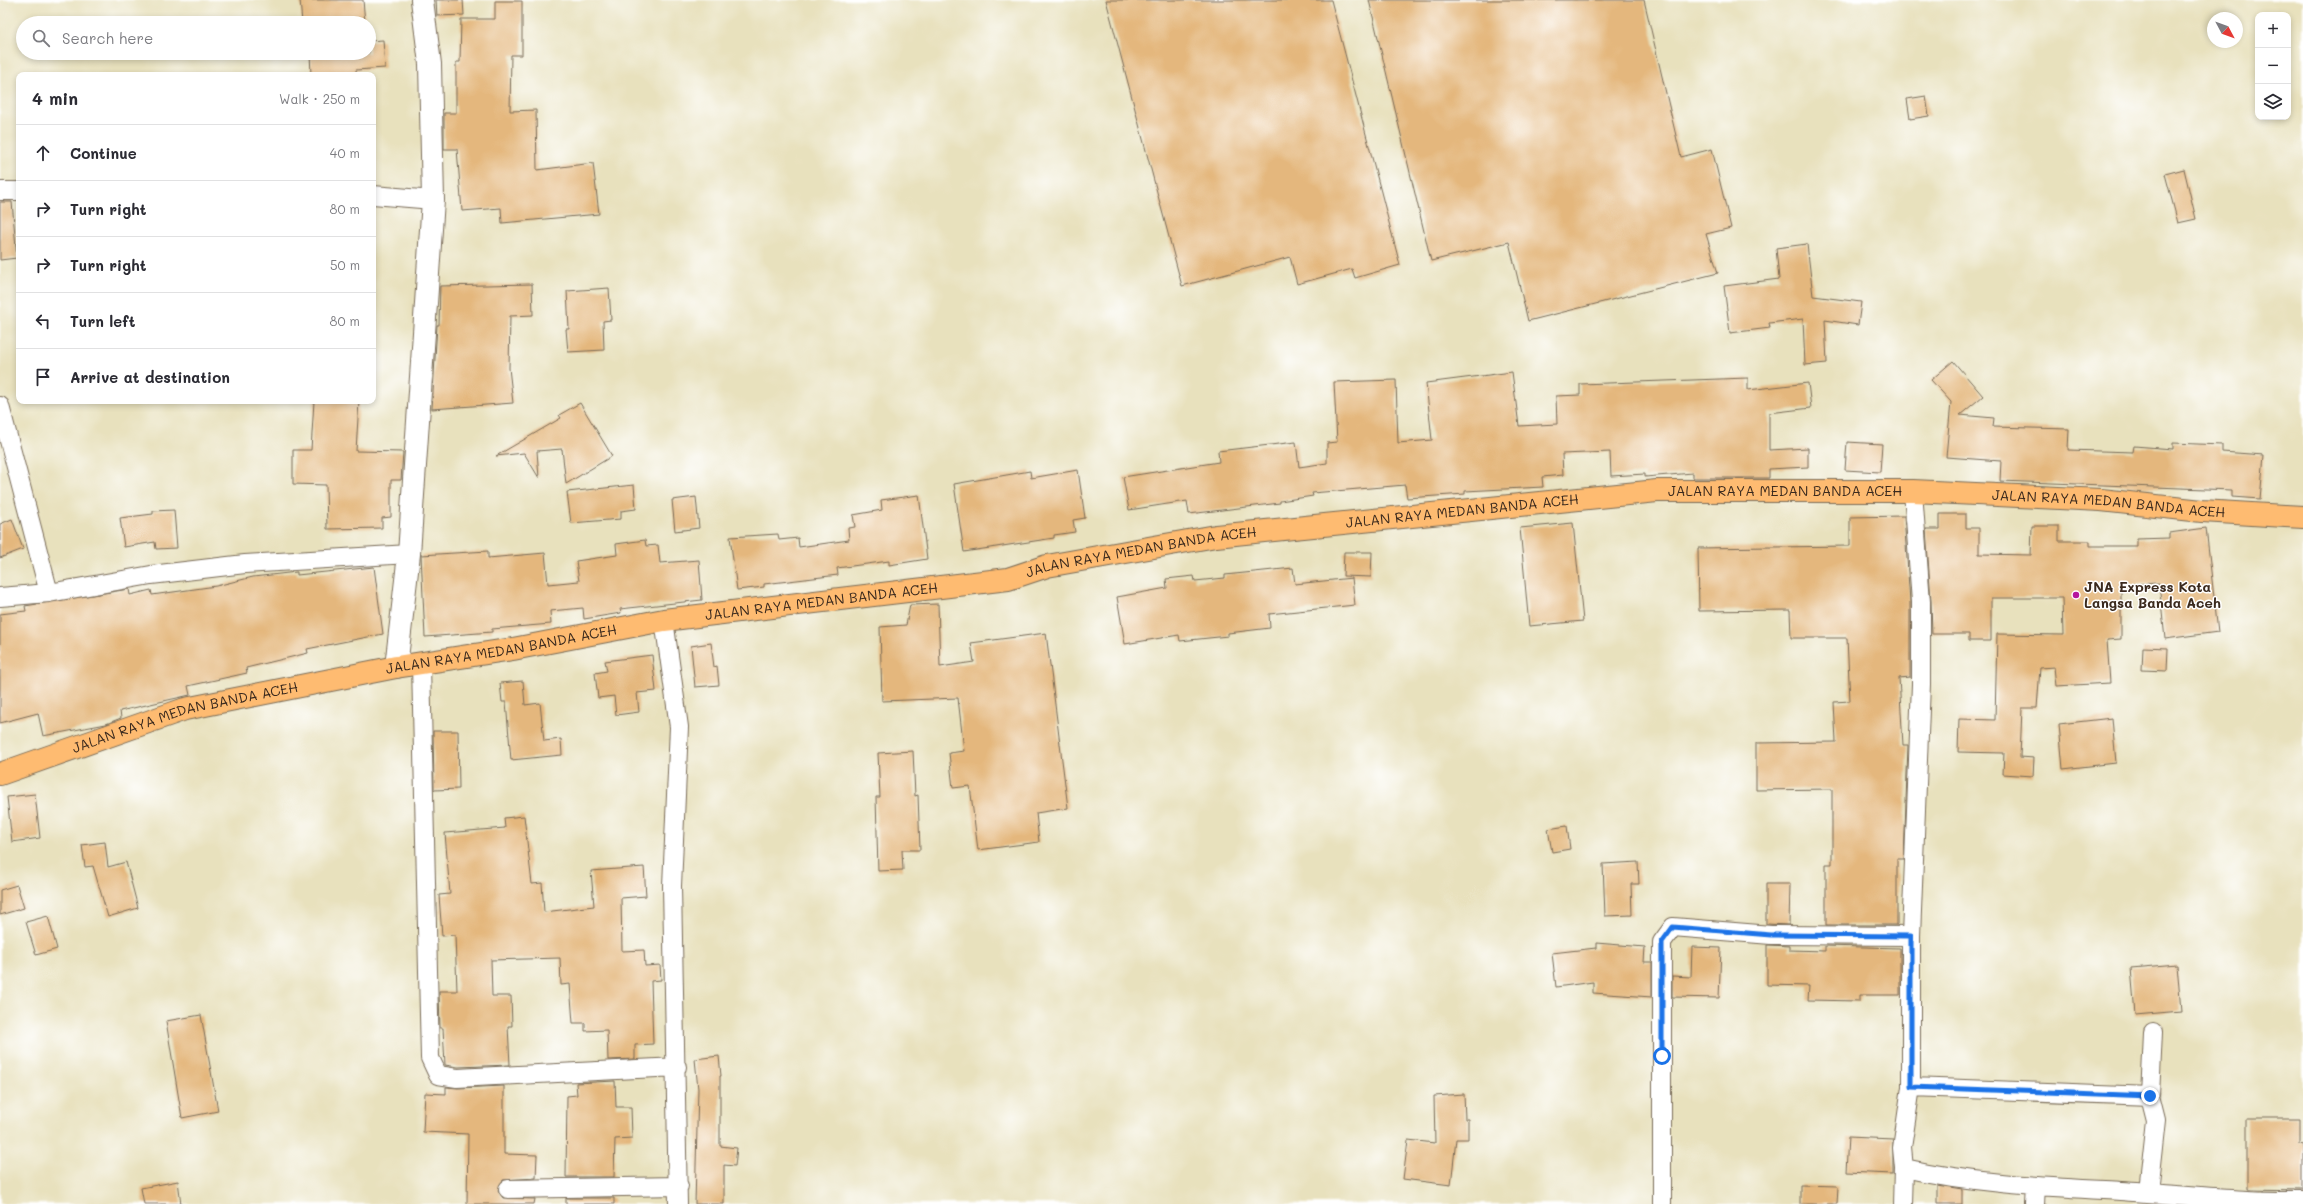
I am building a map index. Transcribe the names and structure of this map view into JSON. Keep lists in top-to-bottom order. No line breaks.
{"streets":{"highway":["JALAN RAYA MEDAN BANDA ACEH"]},"places":["JNA Express Kota Langsa Banda Aceh"],"north":"bottom right","page":{"map_buttons":["+","−"],"search":"Search here","heading":["4 min","Walk · 250 m"],"list":[["Continue","40 m"],["Turn right","80 m"],["Turn right","50 m"],["Turn left","80 m"],"Arrive at destination"]}}
